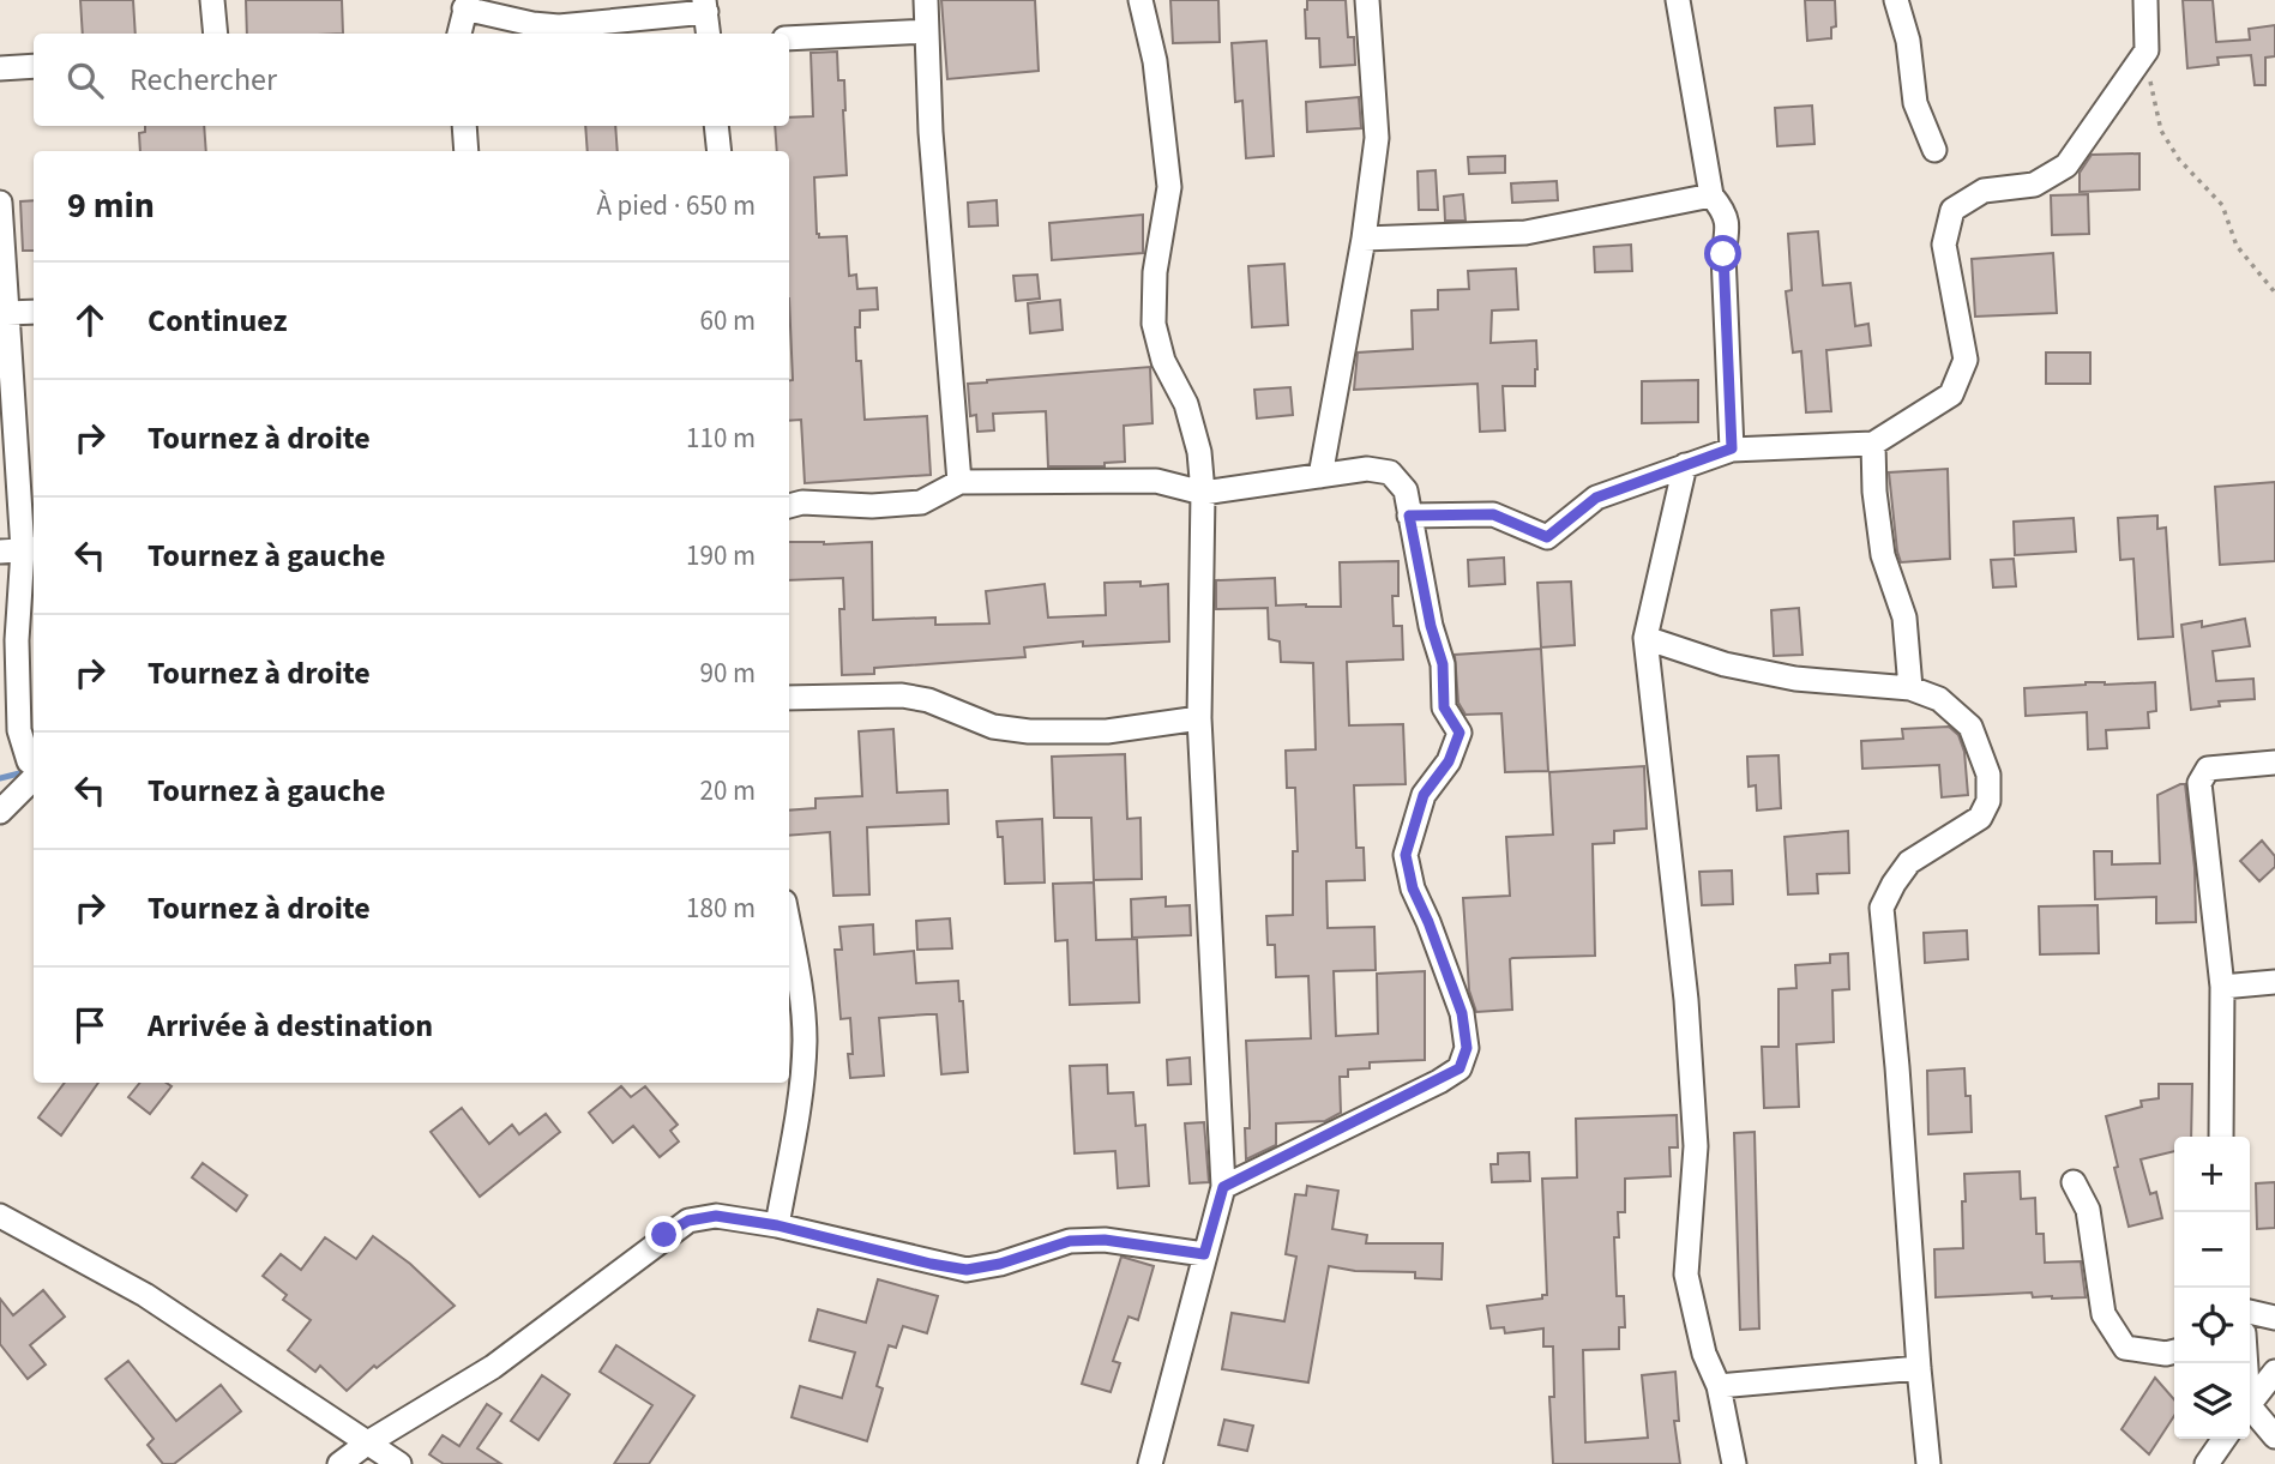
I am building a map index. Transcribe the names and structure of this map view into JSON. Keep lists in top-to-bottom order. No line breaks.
{"page":{"search":"Rechercher","heading":["9 min","À pied · 650 m"],"list":[["Continuez","60 m"],["Tournez à droite","110 m"],["Tournez à gauche","190 m"],["Tournez à droite","90 m"],["Tournez à gauche","20 m"],["Tournez à droite","180 m"],"Arrivée à destination"],"map_buttons":["+","−"]}}
